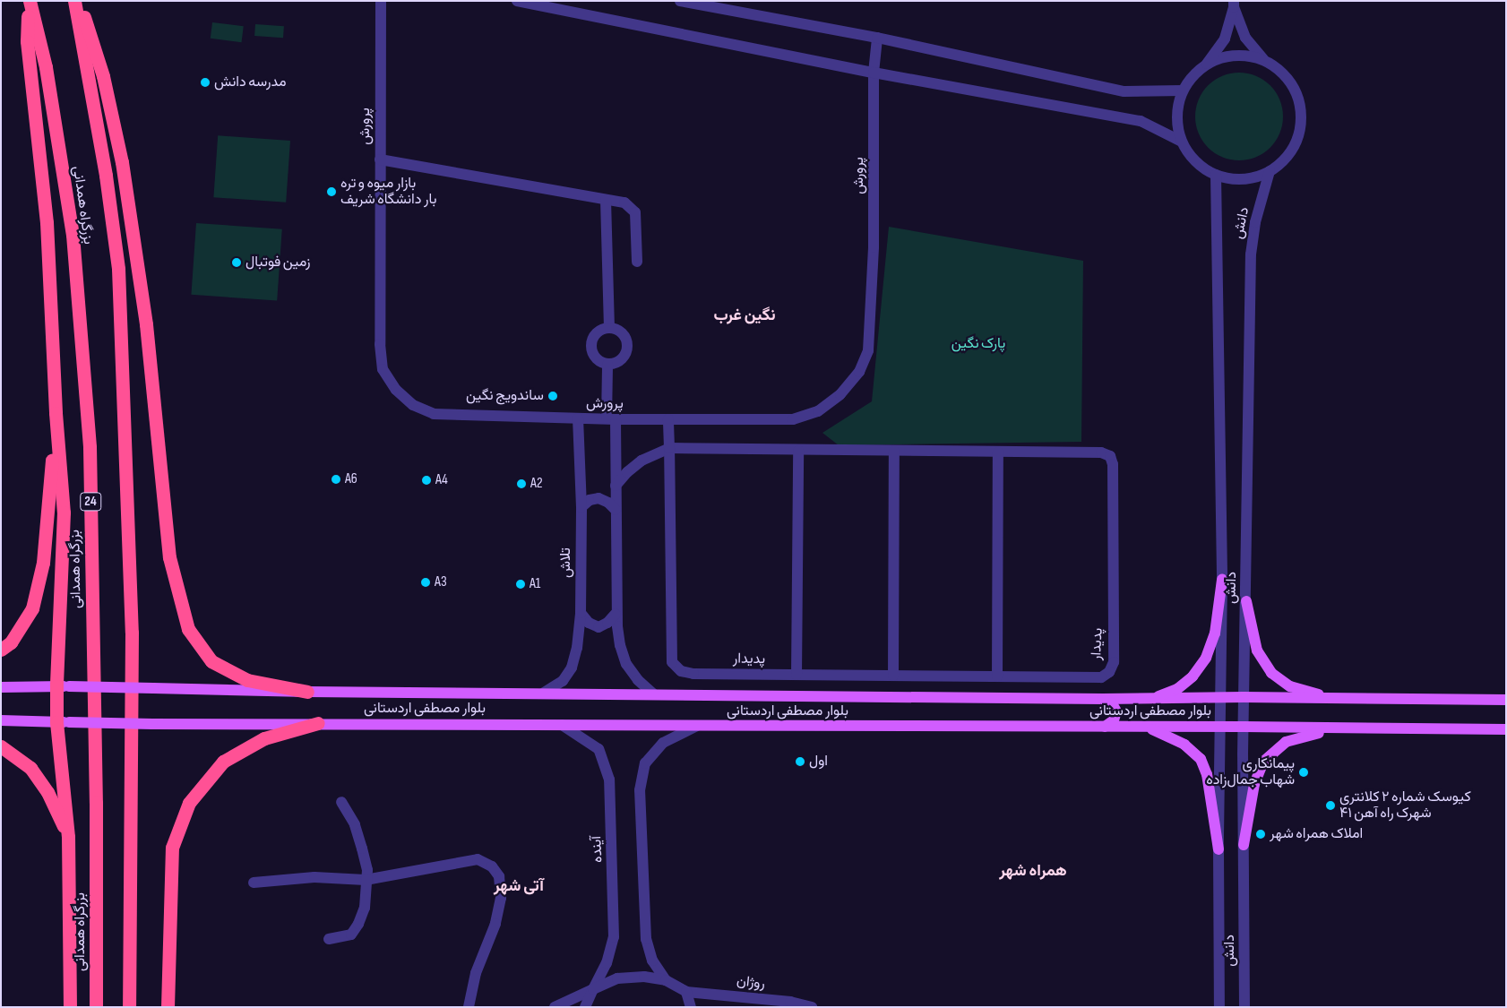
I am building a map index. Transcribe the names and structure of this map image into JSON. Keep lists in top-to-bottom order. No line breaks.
{"streets":{"highway":["بزرگراه همدانی","24"],"main road":["بلوار مصطفی اردستانی"],"street":["پرورش","دانش","تلاش","پدیدار","آینده","روژان"]},"crossings":[["پرورش","تلاش"],["دانش","بلوار مصطفی اردستانی"],["تلاش","بلوار مصطفی اردستانی"],["بلوار مصطفی اردستانی","آینده"]],"districts":["نگین غرب","همراه شهر","آتی شهر"],"parks":["پارک نگین"],"places":["مدرسه دانش","بازار میوه و تره بار دانشگاه شریف","زمین فوتبال","ساندویج نگین","A6","A4","A2","A3","A1","اول","پیمانکاری شهاب جمال‌زاده","کیوسک شماره ۲ کلانتری ۴۱ شهرک راه آهن","املاک همراه شهر"]}
